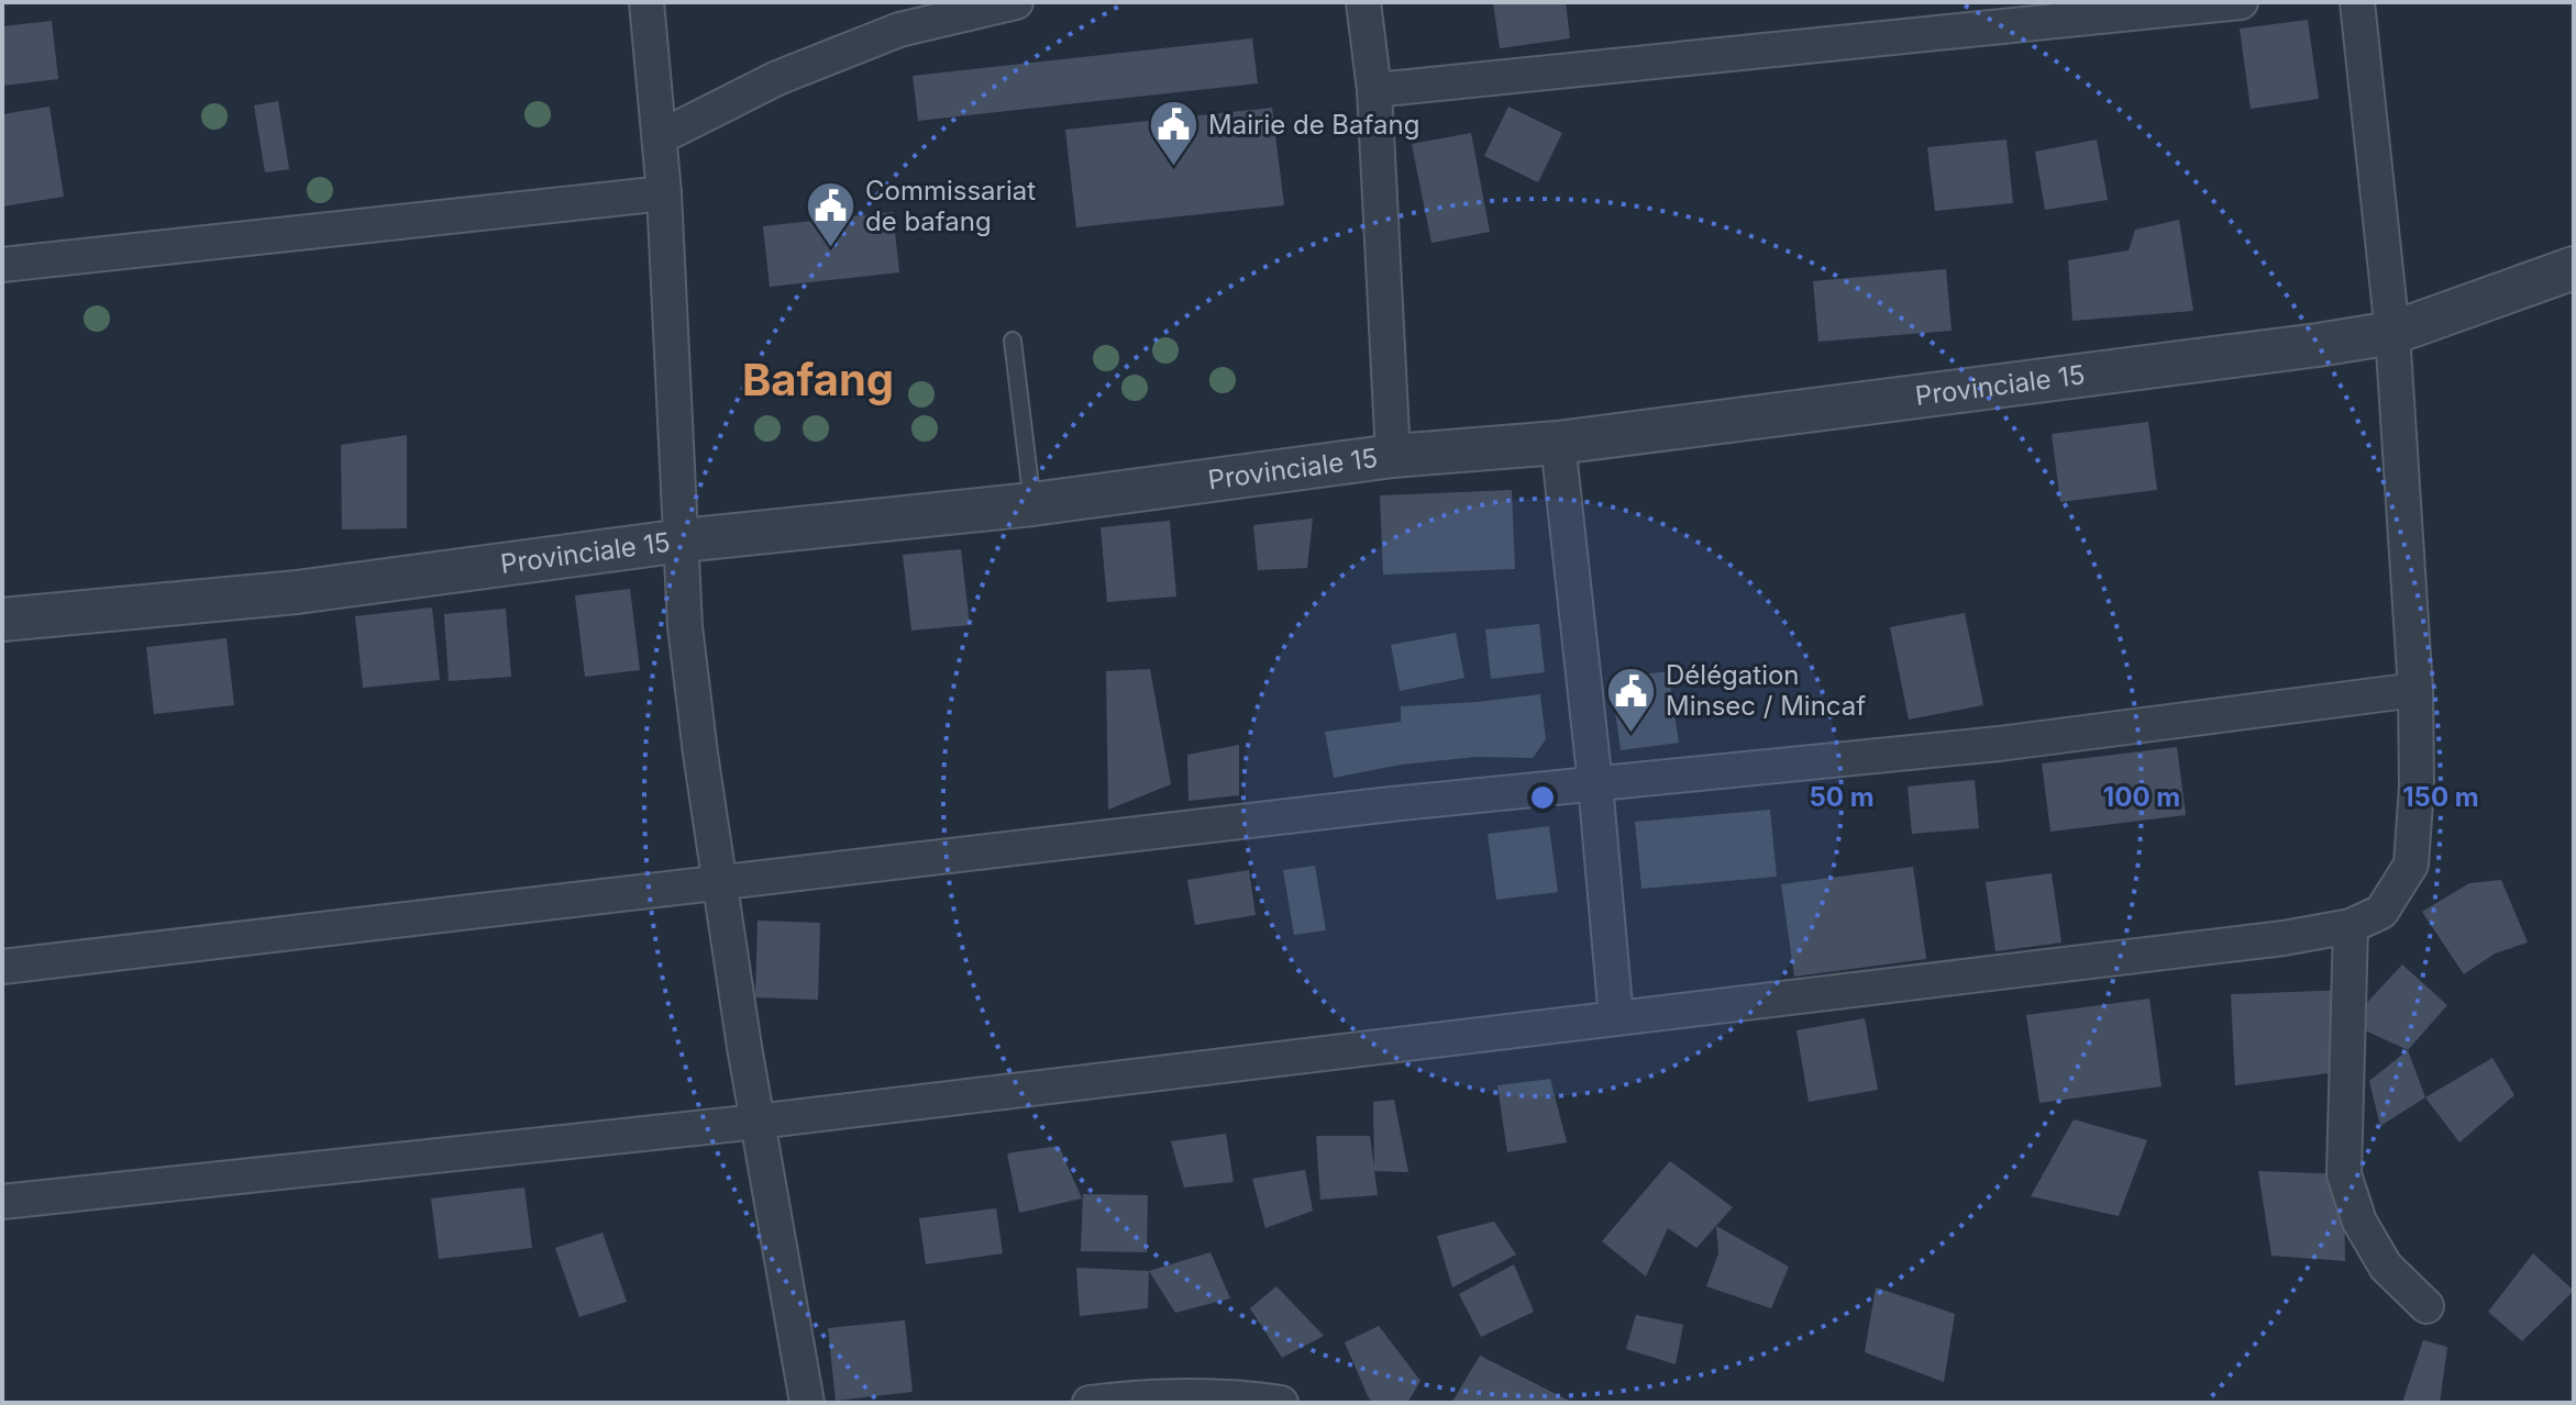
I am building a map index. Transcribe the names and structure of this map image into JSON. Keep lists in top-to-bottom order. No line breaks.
{"streets":{"street":["Provinciale 15"]},"districts":["Bafang"],"places":{"public building":["Mairie de Bafang","Commissariat de bafang","Délégation Minsec / Mincaf"]},"rings":["50 m","100 m","150 m"]}
